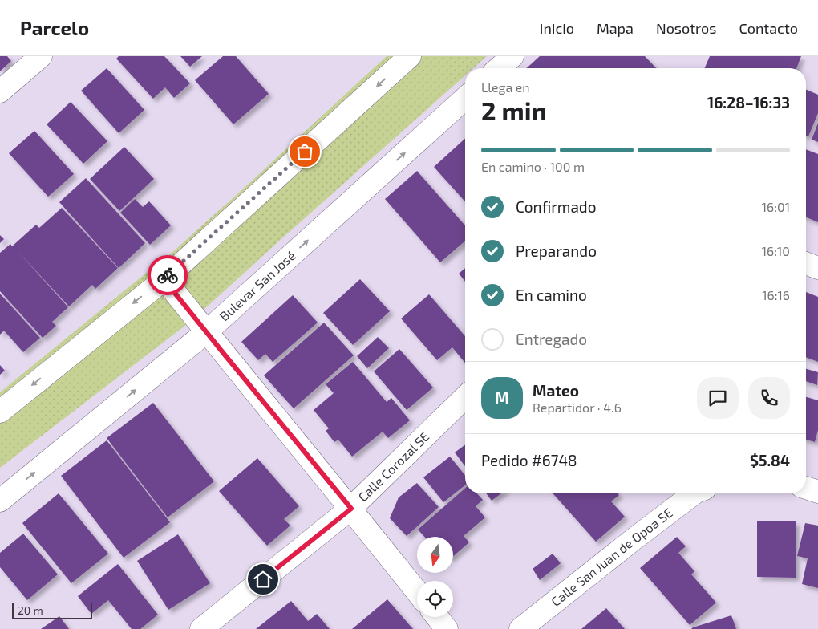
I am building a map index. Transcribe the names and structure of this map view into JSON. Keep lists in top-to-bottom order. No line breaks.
{"streets":{"street":["Bulevar San José","Calle Corozal SE","Calle San Juan de Opoa SE"]},"scale_bar":"20 m","north":"bottom","page":{"header":"Parcelo","nav":["Inicio","Mapa","Nosotros","Contacto"],"heading":["2 min","Llega en","16:28–16:33"],"panel":["Mateo","Repartidor · 4.6","Pedido #6748","$5.84"],"bar":"En camino · 100 m","list":[["Confirmado","16:01"],["Preparando","16:10"],["En camino","16:16"],"Entregado"],"round":"M","scale":"20 m"}}
